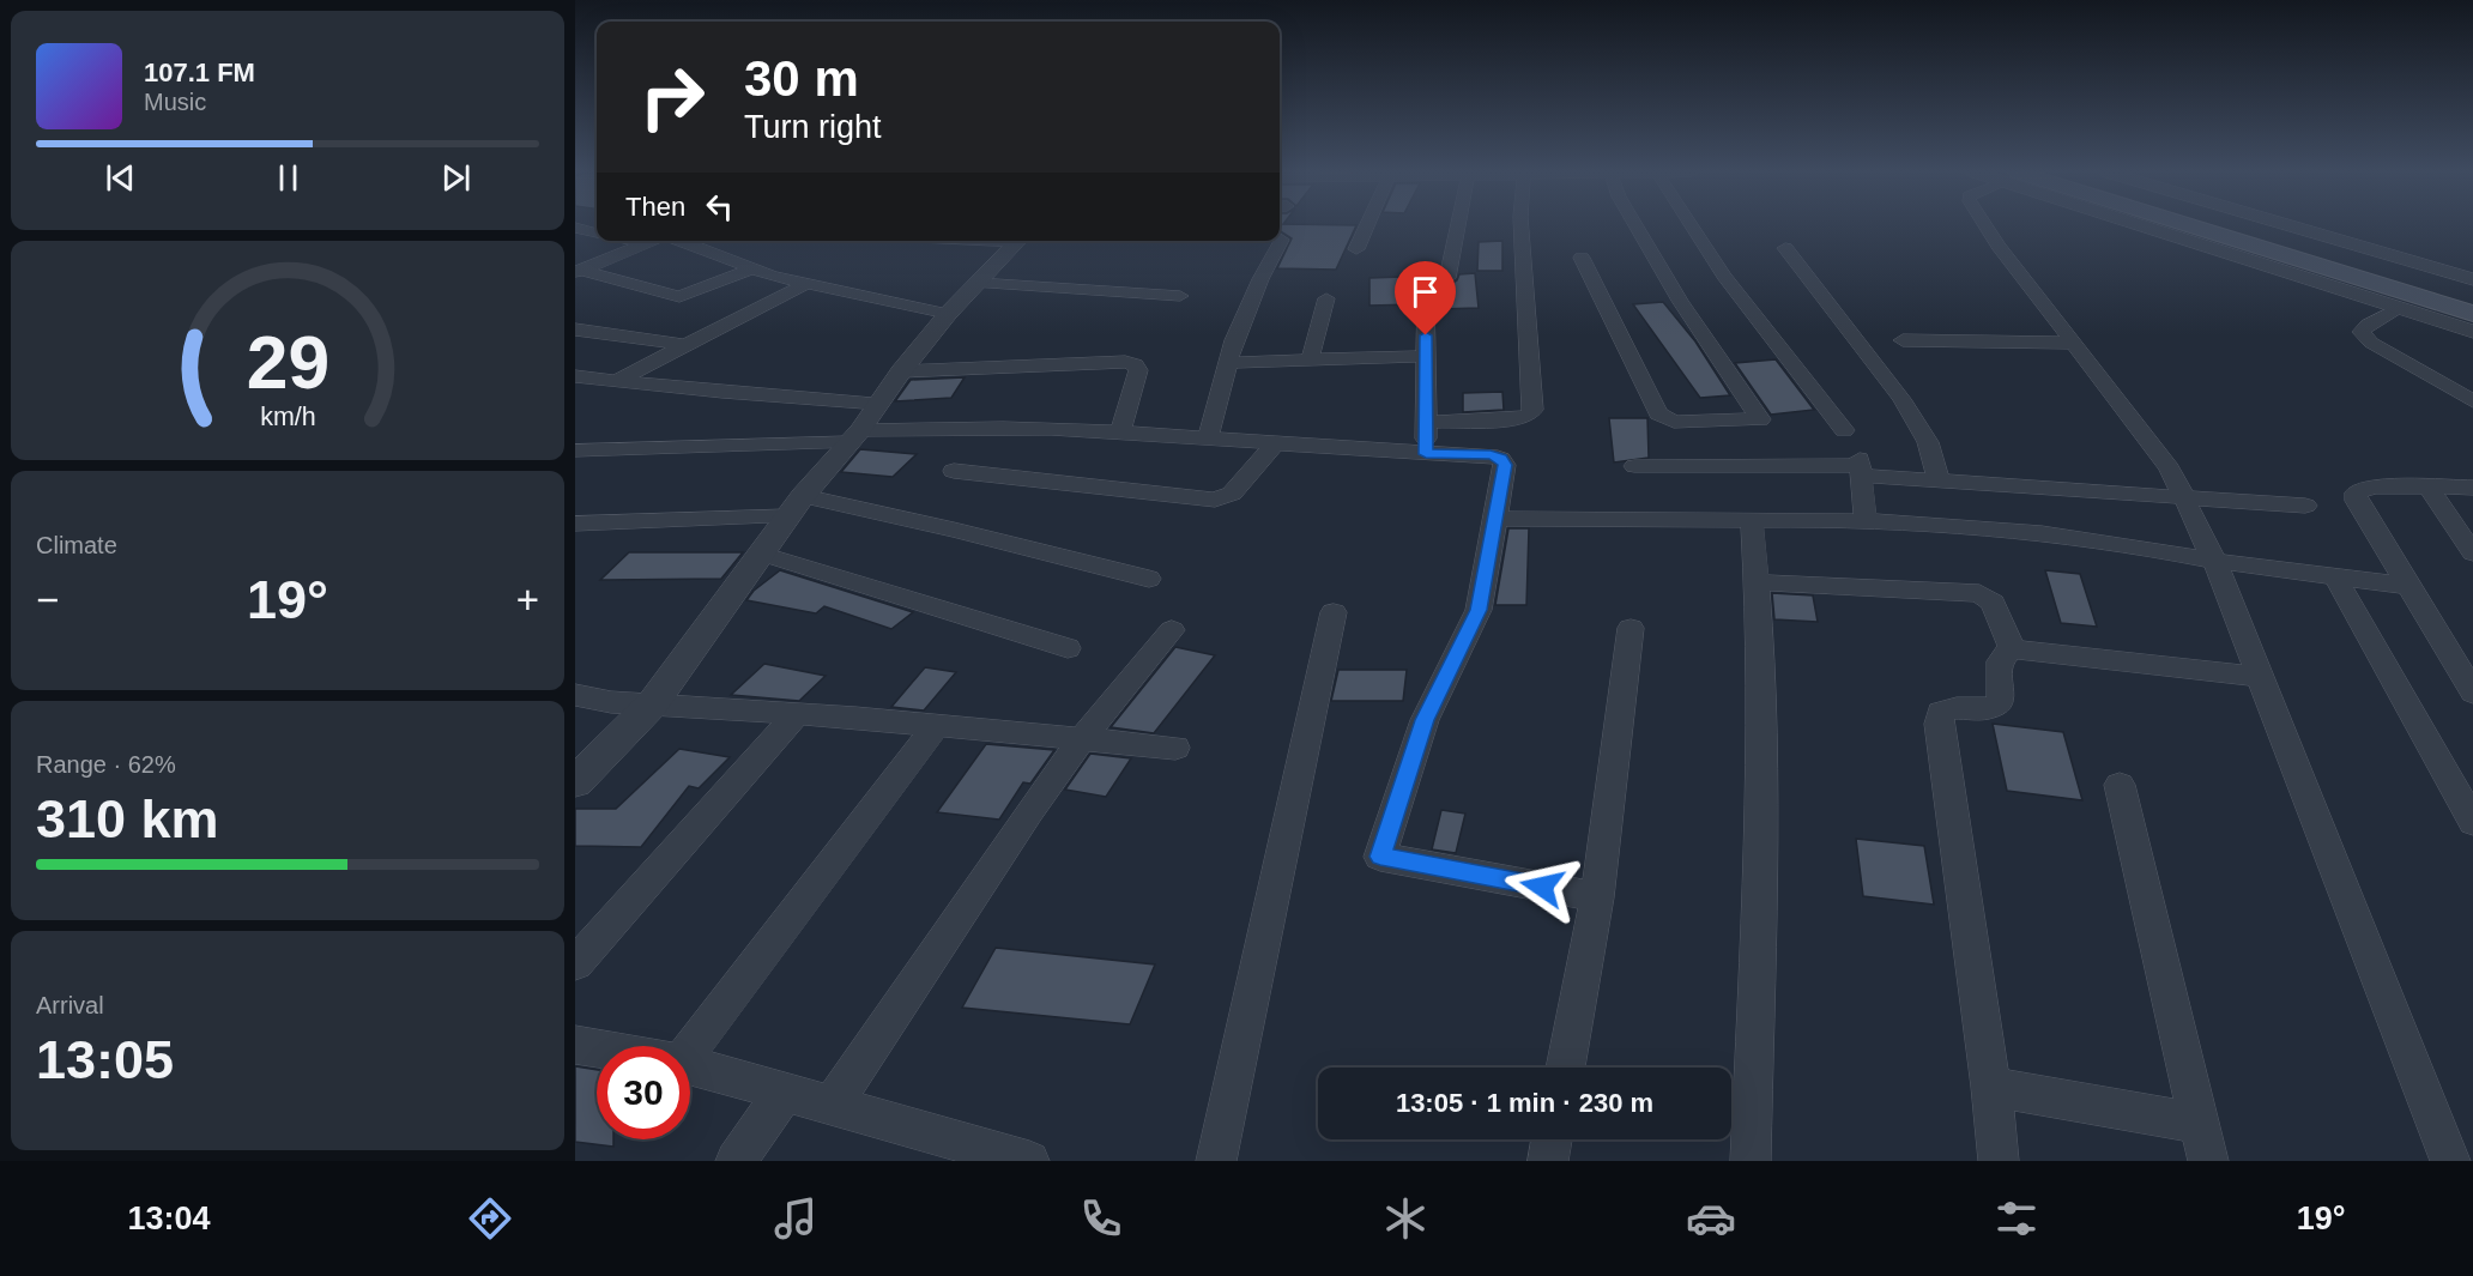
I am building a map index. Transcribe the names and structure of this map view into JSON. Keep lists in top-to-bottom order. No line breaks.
{"page":{"turn":["30 m","Turn right"],"song":["107.1 FM","Music"],"then":"Then","tile":["Climate",["Range · 62%","310 km"],["Arrival","13:05"]],"heat":["−","19°","+"],"limit":"30","trip":"13:05 · 1 min · 230 m","tabs":["13:04","19°"],"gauge":["29","km/h"]}}
